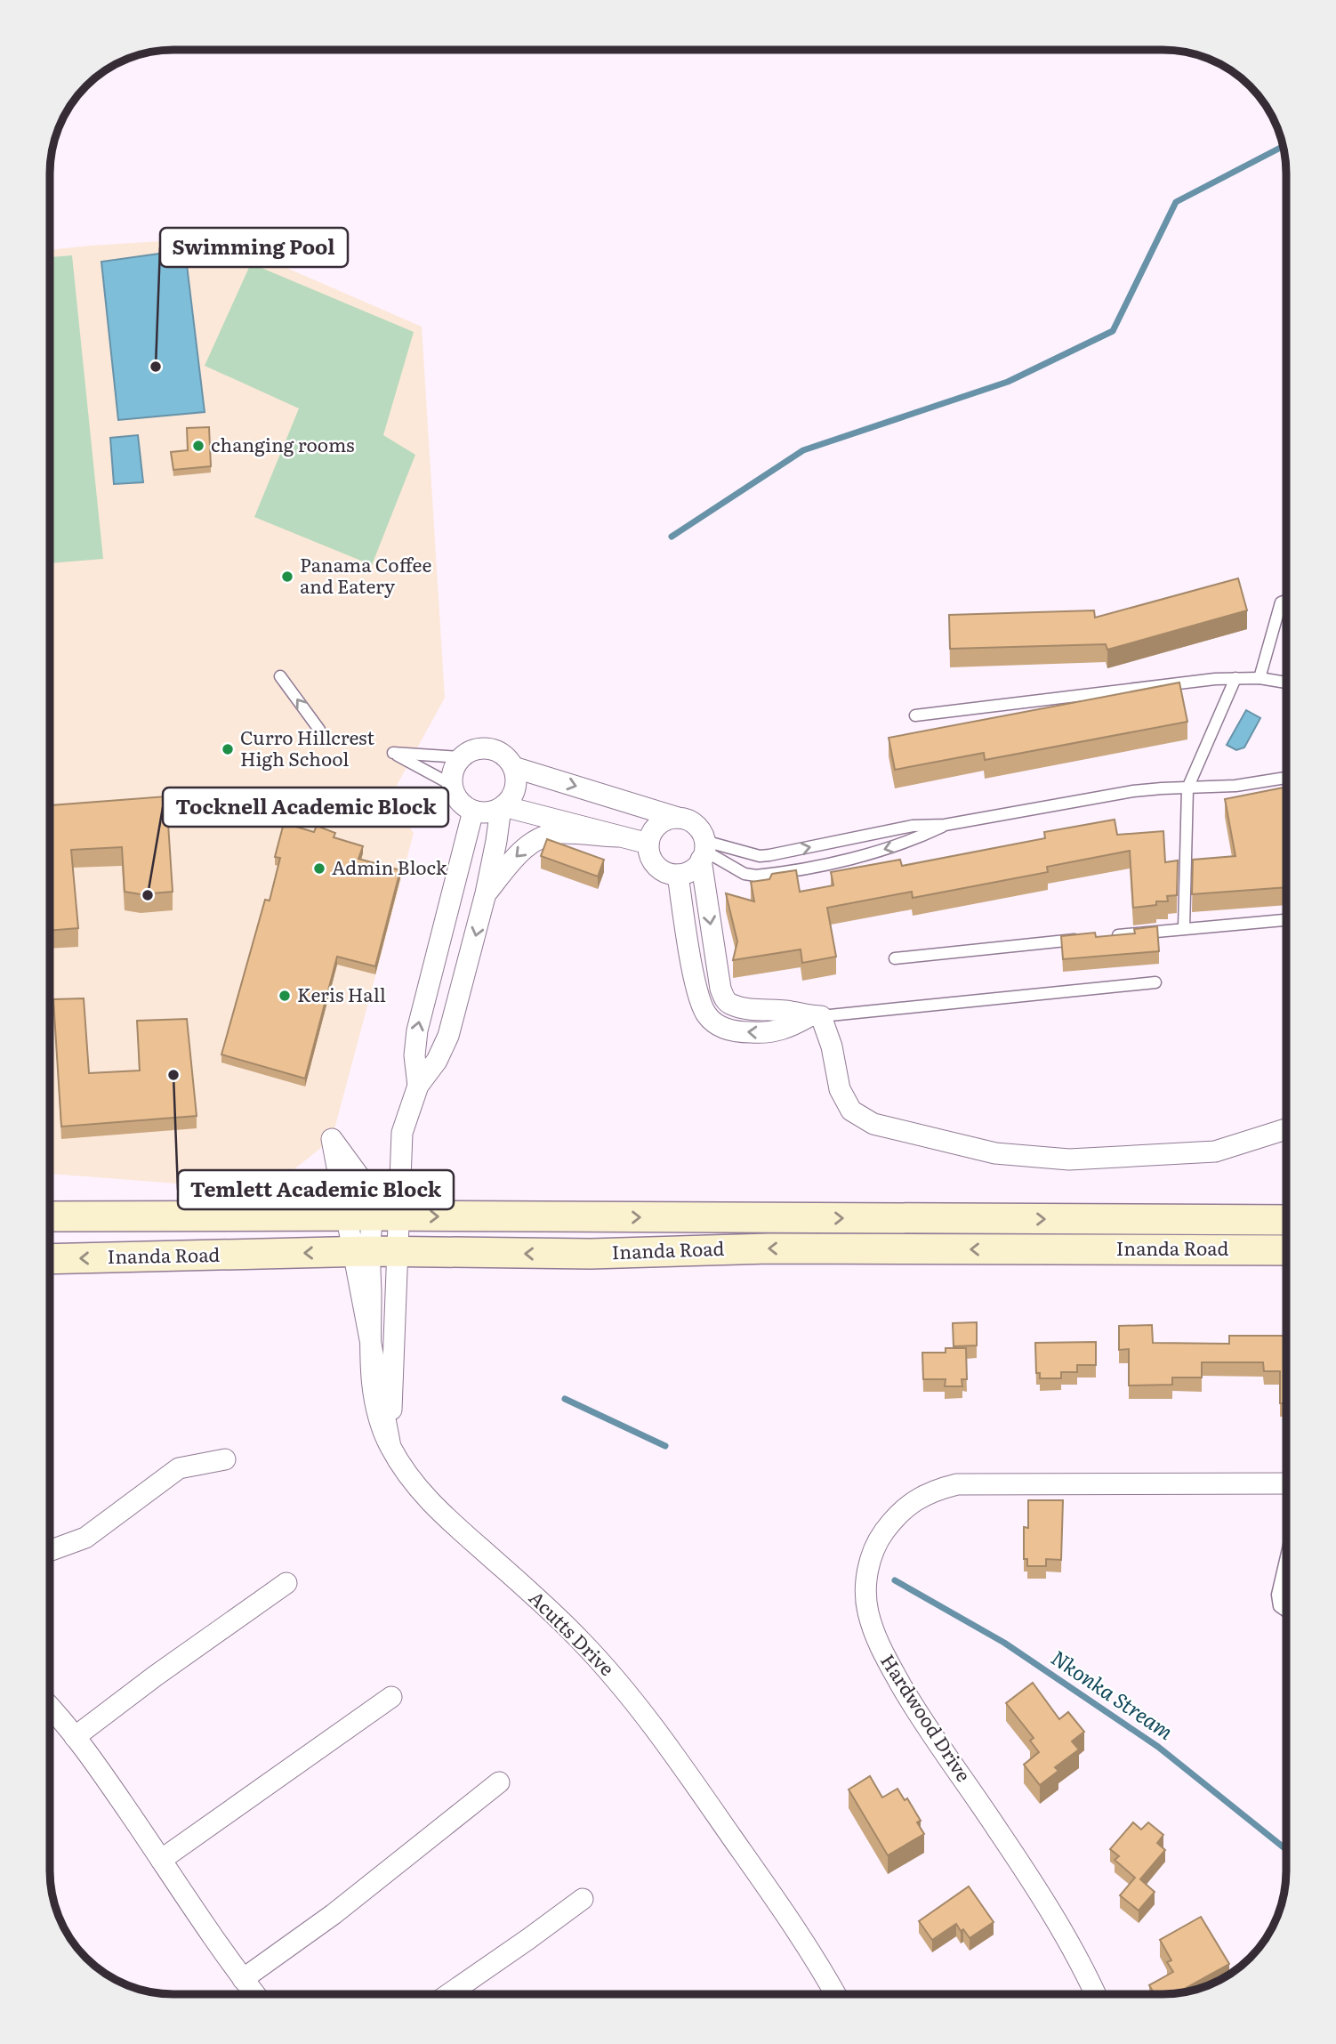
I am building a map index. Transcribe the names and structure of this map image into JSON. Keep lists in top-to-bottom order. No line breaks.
{"streets":{"main road":["Inanda Road"],"street":["Acutts Drive","Hardwood Drive"]},"crossings":[["Inanda Road","Acutts Drive"]],"water":["Nkonka Stream"],"places":["Swimming Pool","changing rooms","Panama Coffee and Eatery","Curro Hillcrest High School","Admin Block","Tocknell Academic Block","Keris Hall","Temlett Academic Block"]}
